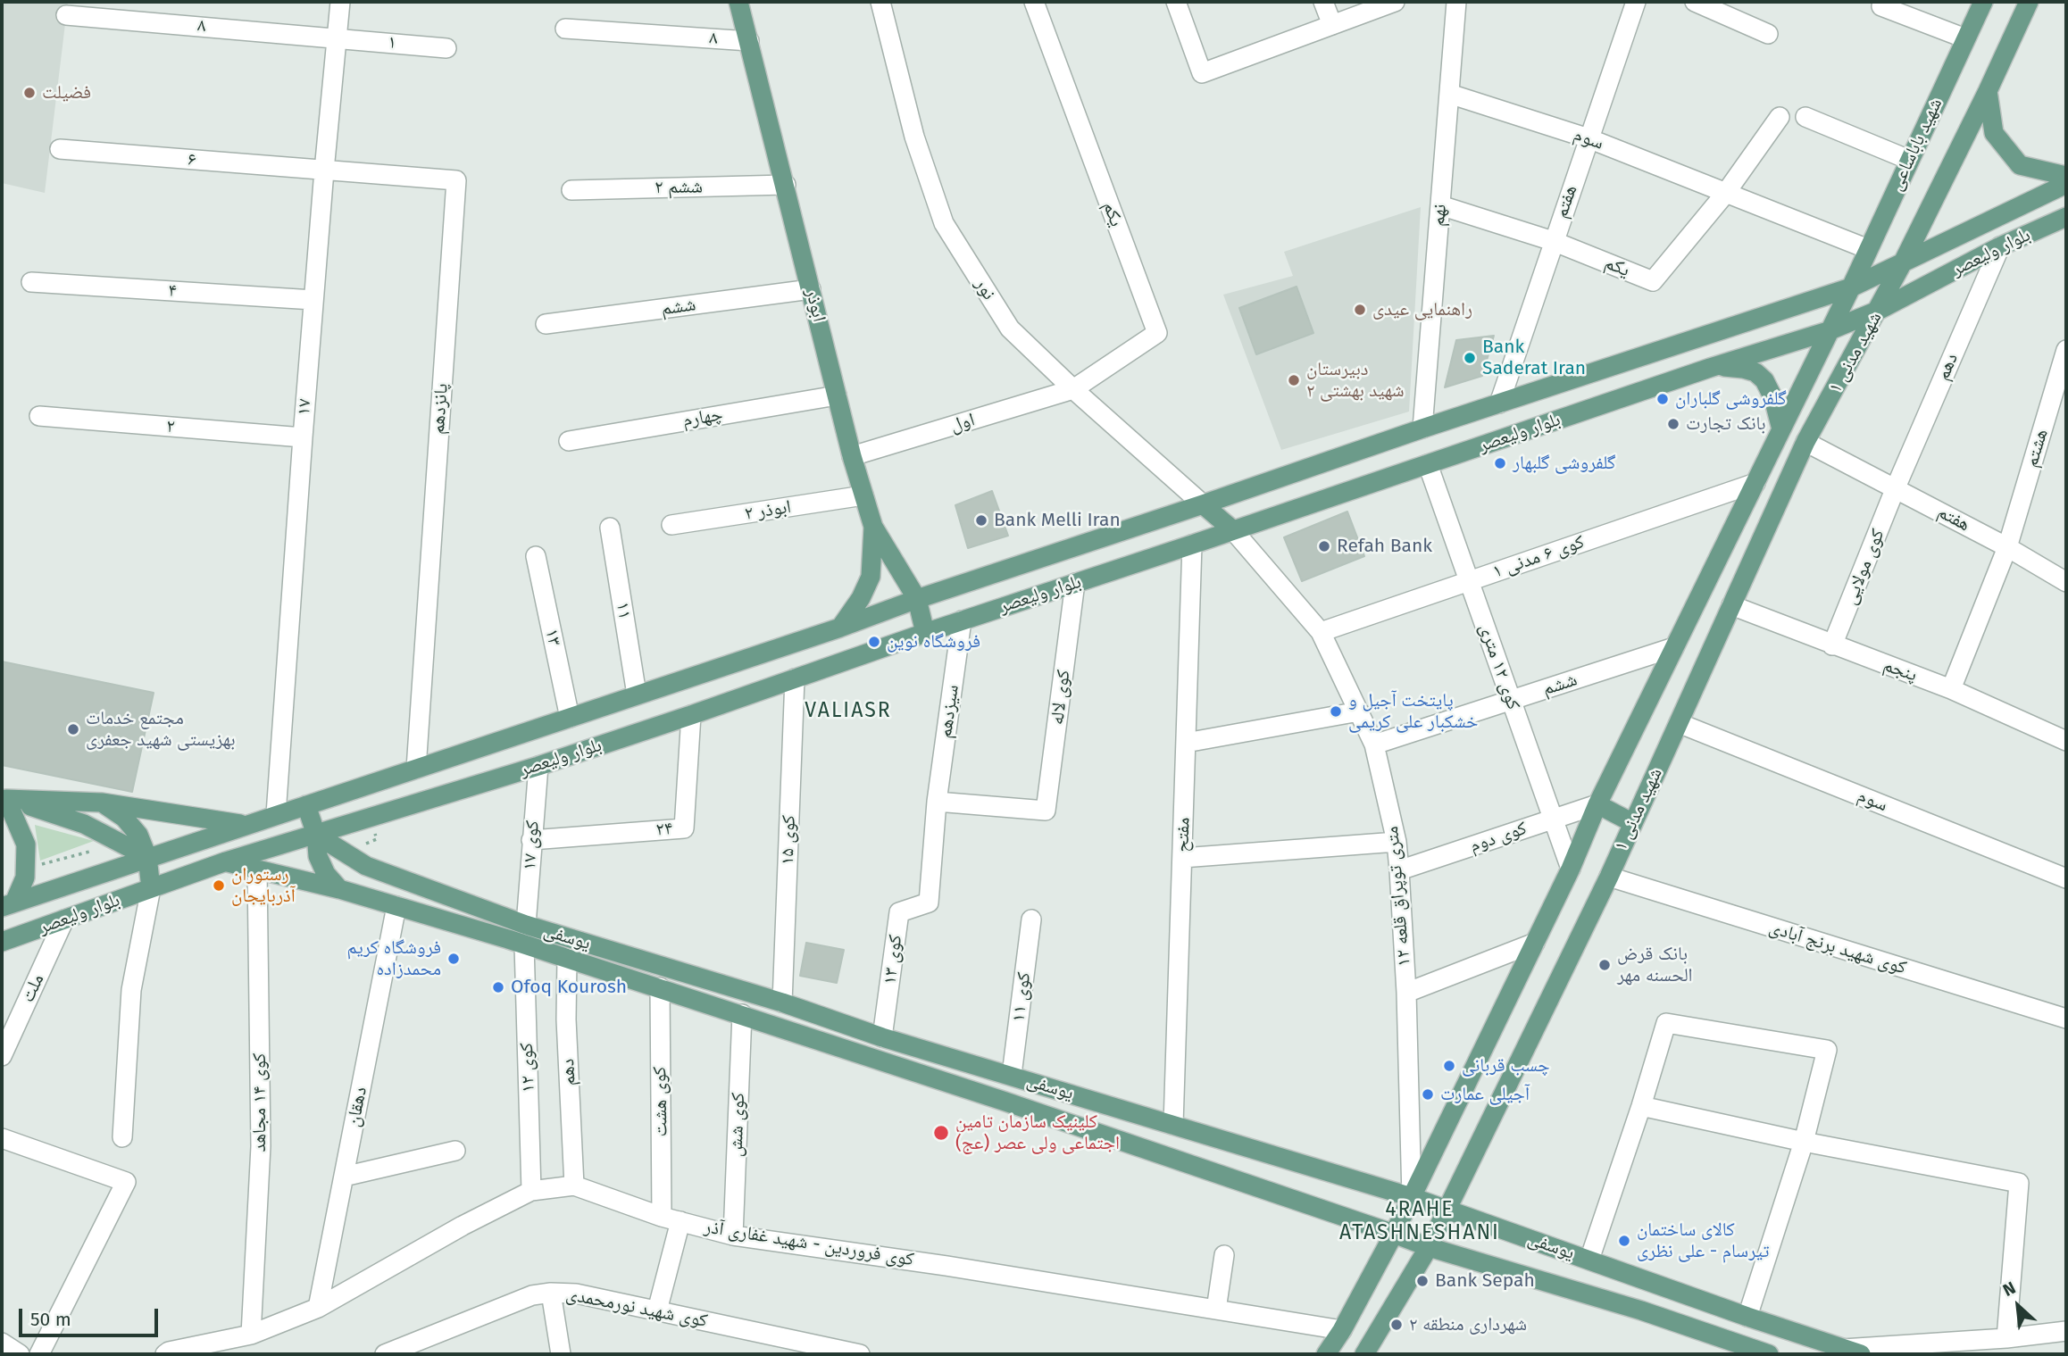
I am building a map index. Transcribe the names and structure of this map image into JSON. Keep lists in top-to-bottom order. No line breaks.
{"streets":{"main road":["شهید باباساعی","بلوار ولیعصر","ابوذر","شهید مدنی ۱","یوسفی"],"street":["۸","۱","سوم","۶","ششم ۲","هفتم","یکم","نهم","نور","۴","ششم","دهم","۱۷","پانزدهم","چهارم","اول","۲","هشتم","۲ ابوذر","کوی ۶ مدنی ۱","کوی مولایی","۱۱","۱۳","کوی ۱۲ متری","پنجم","کوی لاله","سیزدهم","۲۴","مفتح","کوی دوم","کوی ۱۵","کوی ۱۷","۱۲ متری توپراق قلعه","کوی شهید برنج آبادی","کوی ۱۳","ملت","کوی ۱۱","کوی ۱۲","کوی هشت","کوی ۱۴ مجاهد","دهقان","کوی شش","کوی فروردین - شهید غفاری آذر","کوی شهید نورمحمدی"]},"crossings":[["۸","۱"],["۸","ابوذر"],["۸","۱۷"],["۱","۱۷"],["سوم","شهید باباساعی"],["سوم","هفتم"],["سوم","یکم"],["سوم","نهم"],["سوم","شهید مدنی ۱"],["شهید باباساعی","بلوار ولیعصر"],["شهید باباساعی","شهید مدنی ۱"],["۶","۱۷"],["۶","پانزدهم"],["ششم ۲","ابوذر"],["هفتم","یکم"],["هفتم","بلوار ولیعصر"],["هفتم","شهید مدنی ۱"],["هفتم","دهم"],["هفتم","هشتم"],["هفتم","کوی مولایی"],["یکم","نهم"],["یکم","نور"],["یکم","اول"],["نهم","بلوار ولیعصر"],["بلوار ولیعصر","نور"],["بلوار ولیعصر","ابوذر"],["بلوار ولیعصر","شهید مدنی ۱"],["بلوار ولیعصر","دهم"],["بلوار ولیعصر","۱۷"],["بلوار ولیعصر","پانزدهم"],["بلوار ولیعصر","۱۱"],["بلوار ولیعصر","۱۳"],["بلوار ولیعصر","کوی ۱۲ متری"],["بلوار ولیعصر","کوی لاله"],["بلوار ولیعصر","سیزدهم"],["بلوار ولیعصر","۲۴"],["بلوار ولیعصر","مفتح"],["بلوار ولیعصر","کوی ۱۵"],["بلوار ولیعصر","کوی ۱۷"],["بلوار ولیعصر","۱۲ متری توپراق قلعه"],["بلوار ولیعصر","یوسفی"],["بلوار ولیعصر","ملت"],["نور","اول"],["۴","۱۷"],["ابوذر","ششم"],["ابوذر","چهارم"],["ابوذر","اول"],["ابوذر","۲ ابوذر"],["ششم","شهید مدنی ۱"],["ششم","کوی ۱۲ متری"],["ششم","۱۲ متری توپراق قلعه"],["شهید مدنی ۱","کوی ۶ مدنی ۱"],["شهید مدنی ۱","کوی ۱۲ متری"],["شهید مدنی ۱","پنجم"],["شهید مدنی ۱","کوی دوم"],["شهید مدنی ۱","۱۲ متری توپراق قلعه"],["شهید مدنی ۱","یوسفی"],["شهید مدنی ۱","کوی شهید برنج آبادی"],["شهید مدنی ۱","کوی فروردین - شهید غفاری آذر"],["دهم","کوی مولایی"],["دهم","یوسفی"],["دهم","کوی فروردین - شهید غفاری آذر"],["۱۷","پانزدهم"],["۱۷","۲"],["هشتم","پنجم"],["کوی ۶ مدنی ۱","کوی ۱۲ متری"],["کوی ۶ مدنی ۱","۱۲ متری توپراق قلعه"],["کوی مولایی","پنجم"],["کوی ۱۲ متری","کوی دوم"],["کوی لاله","سیزدهم"],["سیزدهم","کوی ۱۳"],["۲۴","کوی ۱۷"],["مفتح","یوسفی"],["کوی دوم","۱۲ متری توپراق قلعه"],["کوی ۱۵","یوسفی"],["کوی ۱۷","یوسفی"],["۱۲ متری توپراق قلعه","یوسفی"],["یوسفی","کوی ۱۳"],["یوسفی","کوی ۱۱"],["یوسفی","کوی ۱۲"],["یوسفی","کوی هشت"],["یوسفی","کوی ۱۴ مجاهد"],["یوسفی","دهقان"],["یوسفی","کوی شش"],["کوی ۱۲","کوی فروردین - شهید غفاری آذر"],["کوی هشت","کوی فروردین - شهید غفاری آذر"],["کوی ۱۴ مجاهد","کوی فروردین - شهید غفاری آذر"],["دهقان","کوی فروردین - شهید غفاری آذر"],["کوی شش","کوی فروردین - شهید غفاری آذر"]],"districts":["VALIASR","4RAHE ATASHNESHANI"],"places":["فضیلت","راهنمایی عیدی","Bank Saderat Iran","دبیرستان شهید بهشتی ۲","گلفروشی گلباران","بانک تجارت","گلفروشی گلبهار","Bank Melli Iran","Refah Bank","فروشگاه نوین","پایتخت آجیل و خشکبار علی کریمی","مجتمع خدمات بهزیستی شهید جعفری","رستوران آذربایجان","فروشگاه کریم محمدزاده","بانک قرض الحسنه مهر","Ofoq Kourosh","چسب قربانی","آجیلی عمارت","کلینیک سازمان تامین اجتماعی ولی عصر (عج)","کالای ساختمان تیرسام - علی نظری","Bank Sepah","شهرداری منطقه ۲"],"scale_bar":"50 m","north":"top left"}
